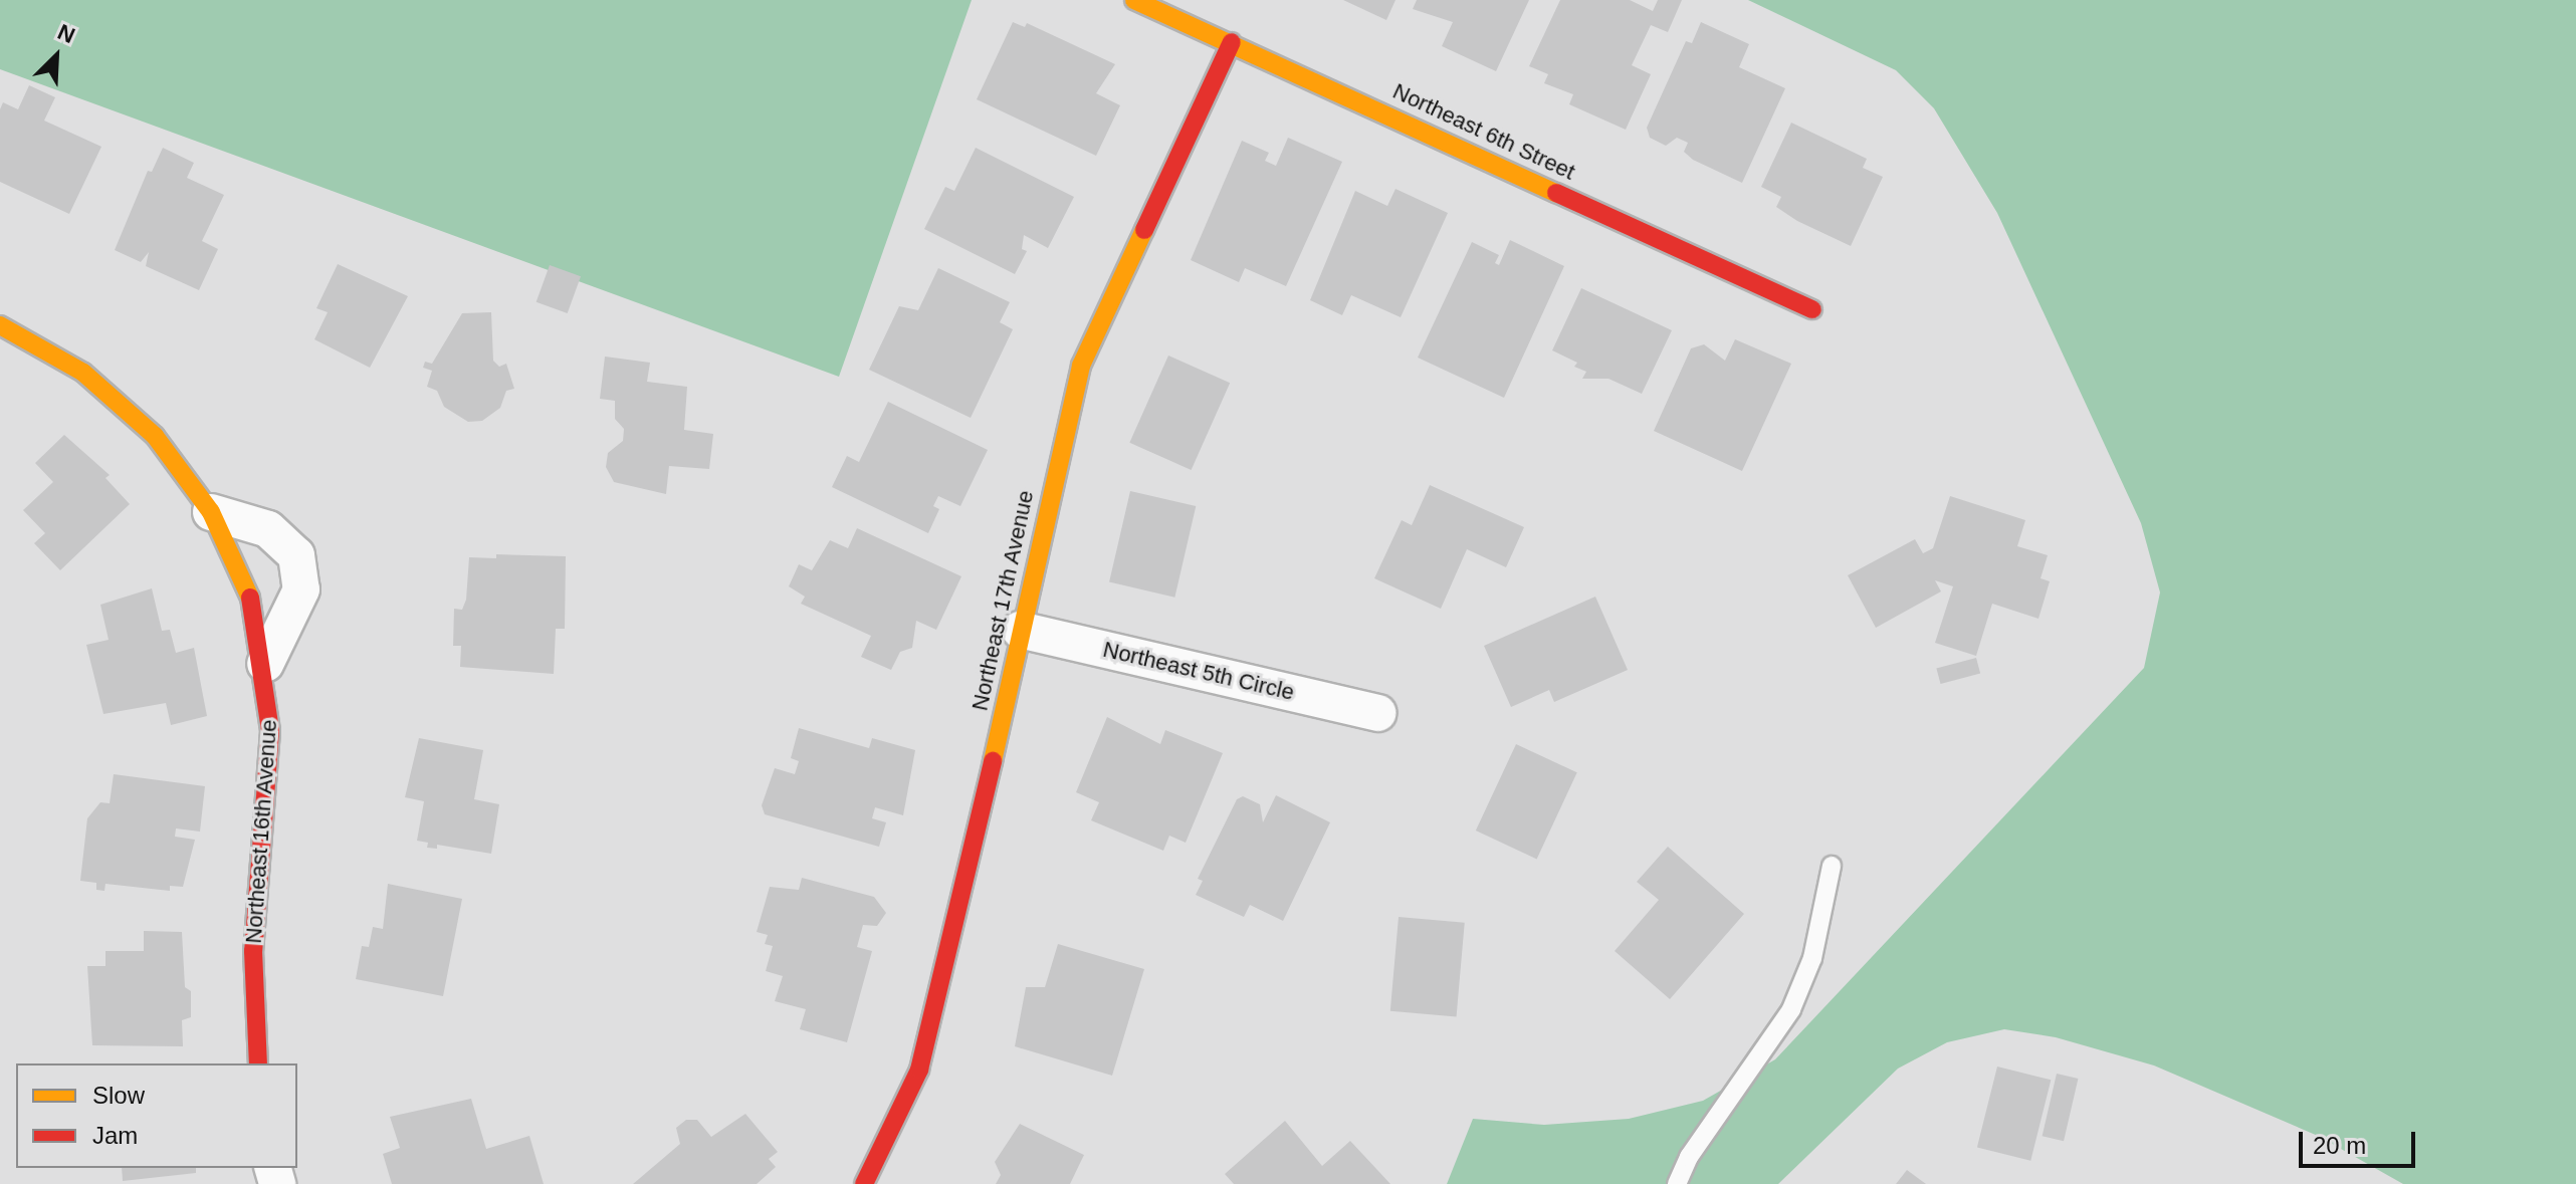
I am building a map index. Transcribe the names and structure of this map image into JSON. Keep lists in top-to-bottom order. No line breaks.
{"streets":{"street":["Northeast 6th Street","Northeast 17th Avenue","Northeast 5th Circle","Northeast 16th Avenue"]},"crossings":[["Northeast 6th Street","Northeast 17th Avenue"],["Northeast 17th Avenue","Northeast 5th Circle"]],"legend":["Slow","Jam"],"scale_bar":"20 m","north":"top right"}
